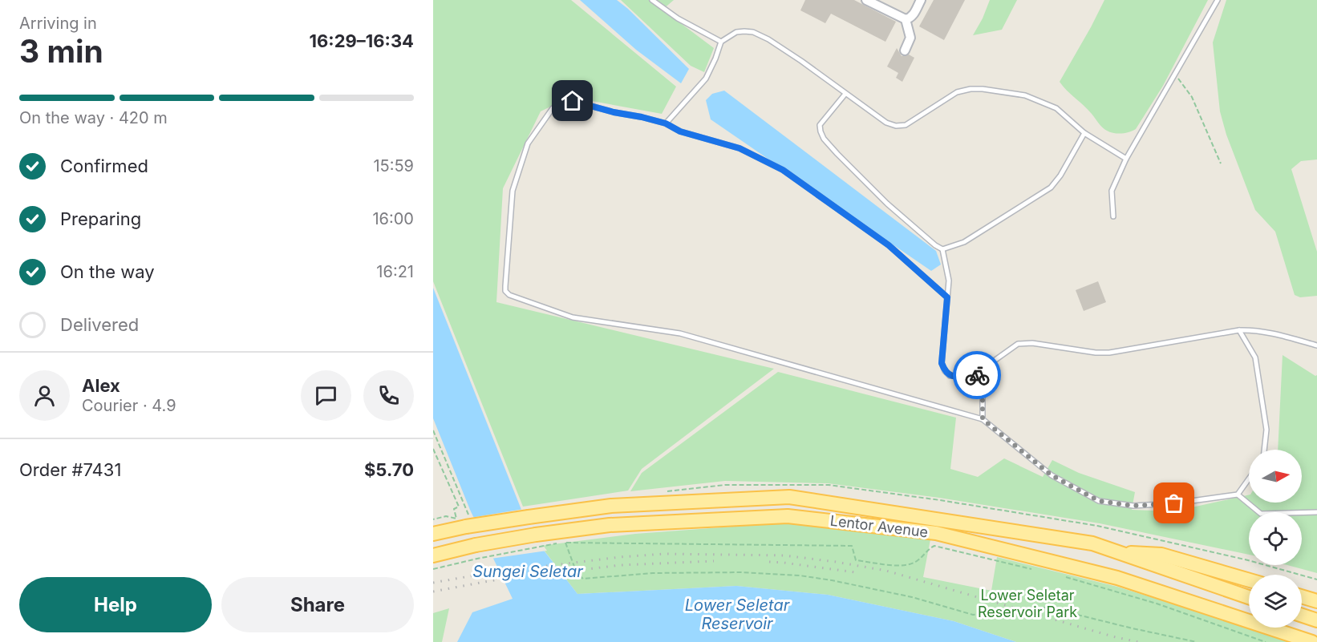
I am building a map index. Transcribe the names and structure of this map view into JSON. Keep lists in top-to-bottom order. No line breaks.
{"streets":{"main road":["Lentor Avenue"]},"water":["Sungei Seletar","Lower Seletar Reservoir"],"parks":["Lower Seletar Reservoir Park"],"north":"right","page":{"heading":["3 min","Arriving in","16:29–16:34"],"panel":["Alex","Courier · 4.9","Order #7431","$5.70"],"bar":"On the way · 420 m","list":[["Confirmed","15:59"],["Preparing","16:00"],["On the way","16:21"],"Delivered"],"buttons":["Help","Share"]}}
